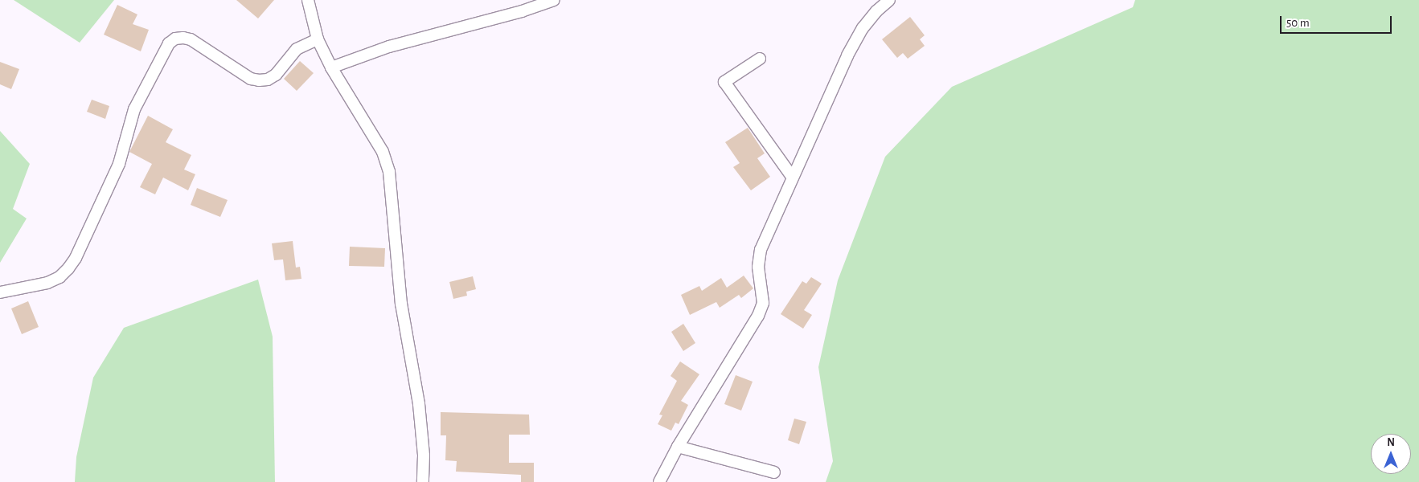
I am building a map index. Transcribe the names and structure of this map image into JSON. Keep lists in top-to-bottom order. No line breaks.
{"scale_bar":"50 m","north":"top"}
